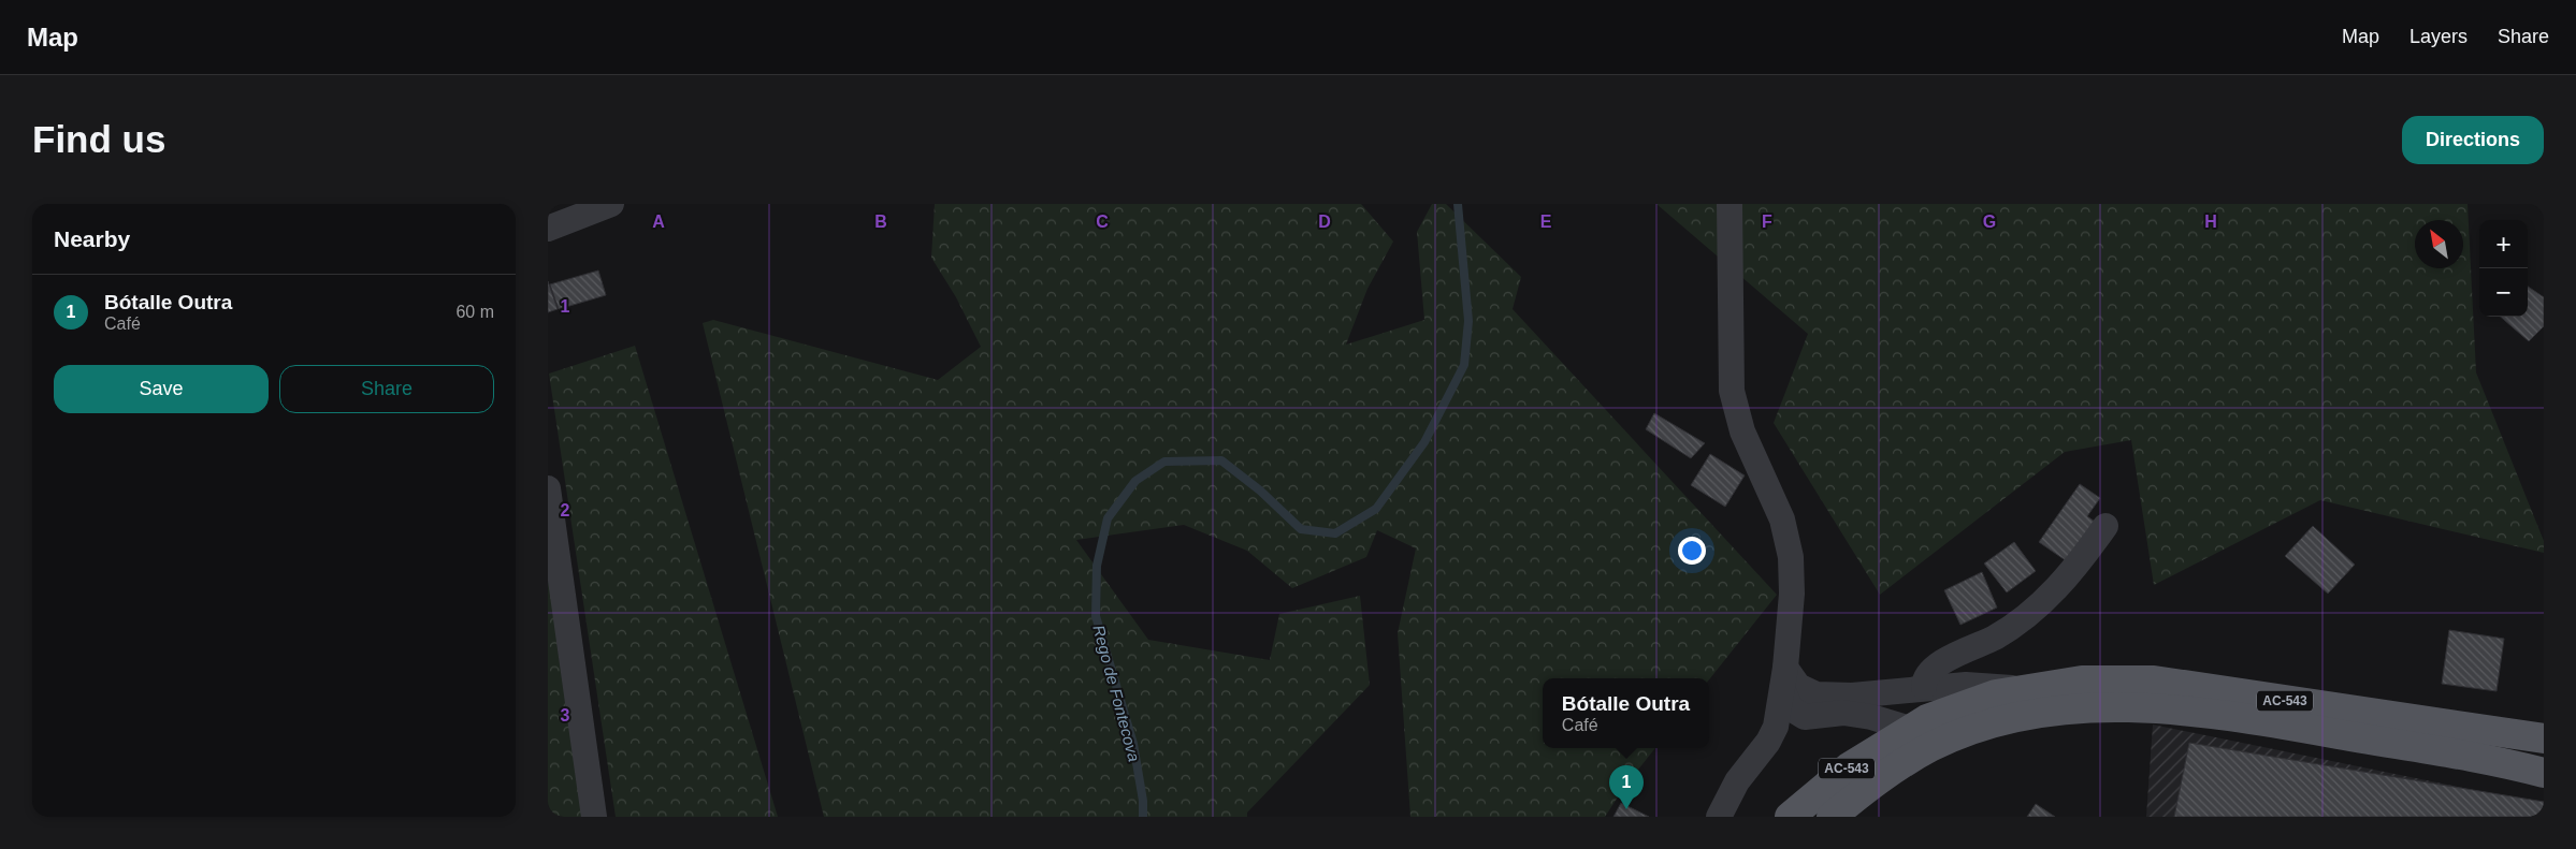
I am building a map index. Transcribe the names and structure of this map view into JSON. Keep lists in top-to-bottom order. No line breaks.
{"streets":{"main road":["AC-543"]},"water":["Rego de Fontecova"],"north":"top left","page":{"header":"Map","nav":["Map","Layers","Share"],"buttons":["Directions",["Save","Share"]],"title":"Find us","heading":"Nearby","map_buttons":["+","−"],"list":[{"mark":"1","name":"Bótalle Outra","note":"Café","value":"60 m"}],"popup":["Bótalle Outra","Café"],"pins":"1"},"grid":{"columns":["A","B","C","D","E","F","G","H"],"rows":["1","2","3"]}}
